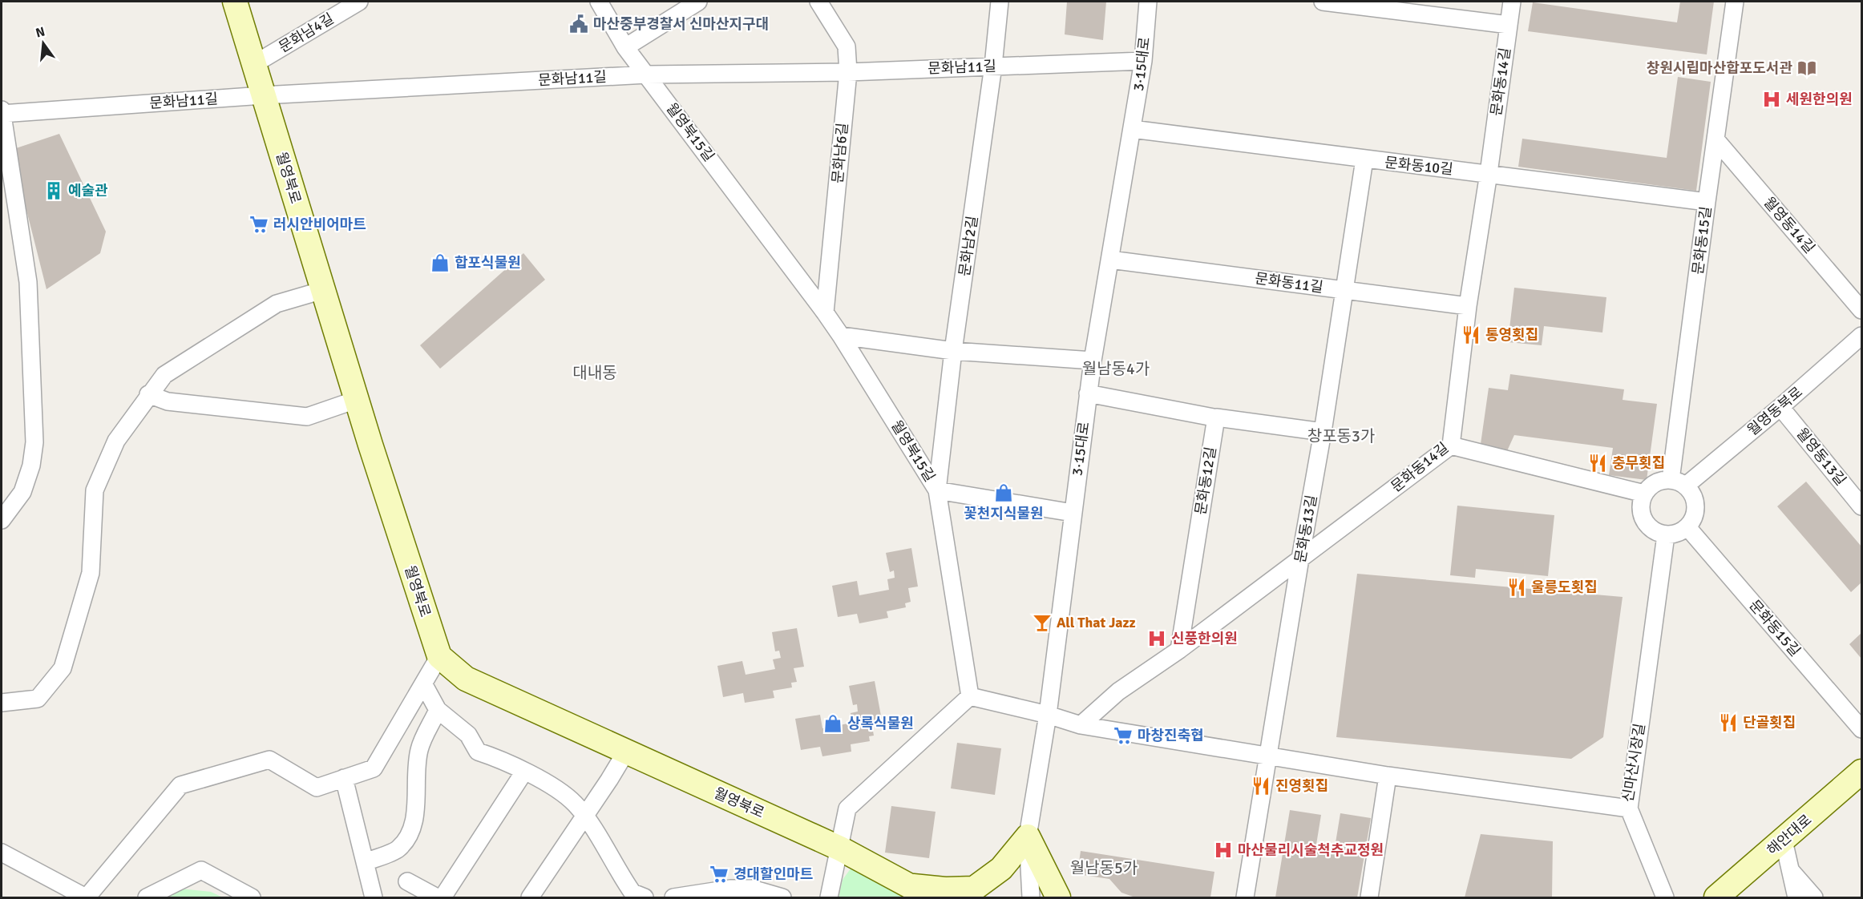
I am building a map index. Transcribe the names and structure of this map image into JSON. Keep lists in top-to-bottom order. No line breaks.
{"streets":{"main road":["월영북로","해안대로"],"street":["문화남4길","3·15대로","문화남11길","문화동14길","월영북15길","문화남6길","문화동10길","월영동14길","문화동15길","문화남2길","문화동11길","월영동북로","월영동13길","문화동12길","문화동13길","신마산시장길"]},"crossings":[["문화남4길","월영북로"],["3·15대로","문화남11길"],["3·15대로","문화동10길"],["3·15대로","문화동11길"],["3·15대로","신마산시장길"],["문화남11길","월영북15길"],["문화남11길","문화남6길"],["문화남11길","월영북로"],["문화남11길","문화남2길"],["문화동14길","문화동10길"],["문화동14길","문화동11길"],["문화동14길","문화동12길"],["문화동14길","문화동13길"],["문화동14길","신마산시장길"],["월영북15길","문화남6길"],["월영북15길","문화남2길"],["월영북15길","신마산시장길"],["문화동10길","문화동15길"],["문화동10길","문화동13길"],["월영동14길","문화동15길"],["문화동15길","월영동북로"],["문화동15길","신마산시장길"],["문화동11길","문화동13길"],["월영동북로","월영동13길"],["월영동북로","신마산시장길"],["문화동13길","신마산시장길"]],"districts":["월남동4가","대내동","창포동3가","월남동5가"],"places":{"public building":["마산중부경찰서 신마산지구대"],"library":["창원시립마산합포도서관"],"hospital":["세원한의원","신풍한의원","마산물리시술척추교정원"],"building":["예술관"],"supermarket":["러시안비어마트","마창진축협","경대할인마트"],"shop":["합포식물원","꽃천지식물원","상록식물원"],"restaurant":["통영횟집","충무횟집","울릉도횟집","단골횟집","진영횟집"],"bar":["All That Jazz"]},"north":"top"}
